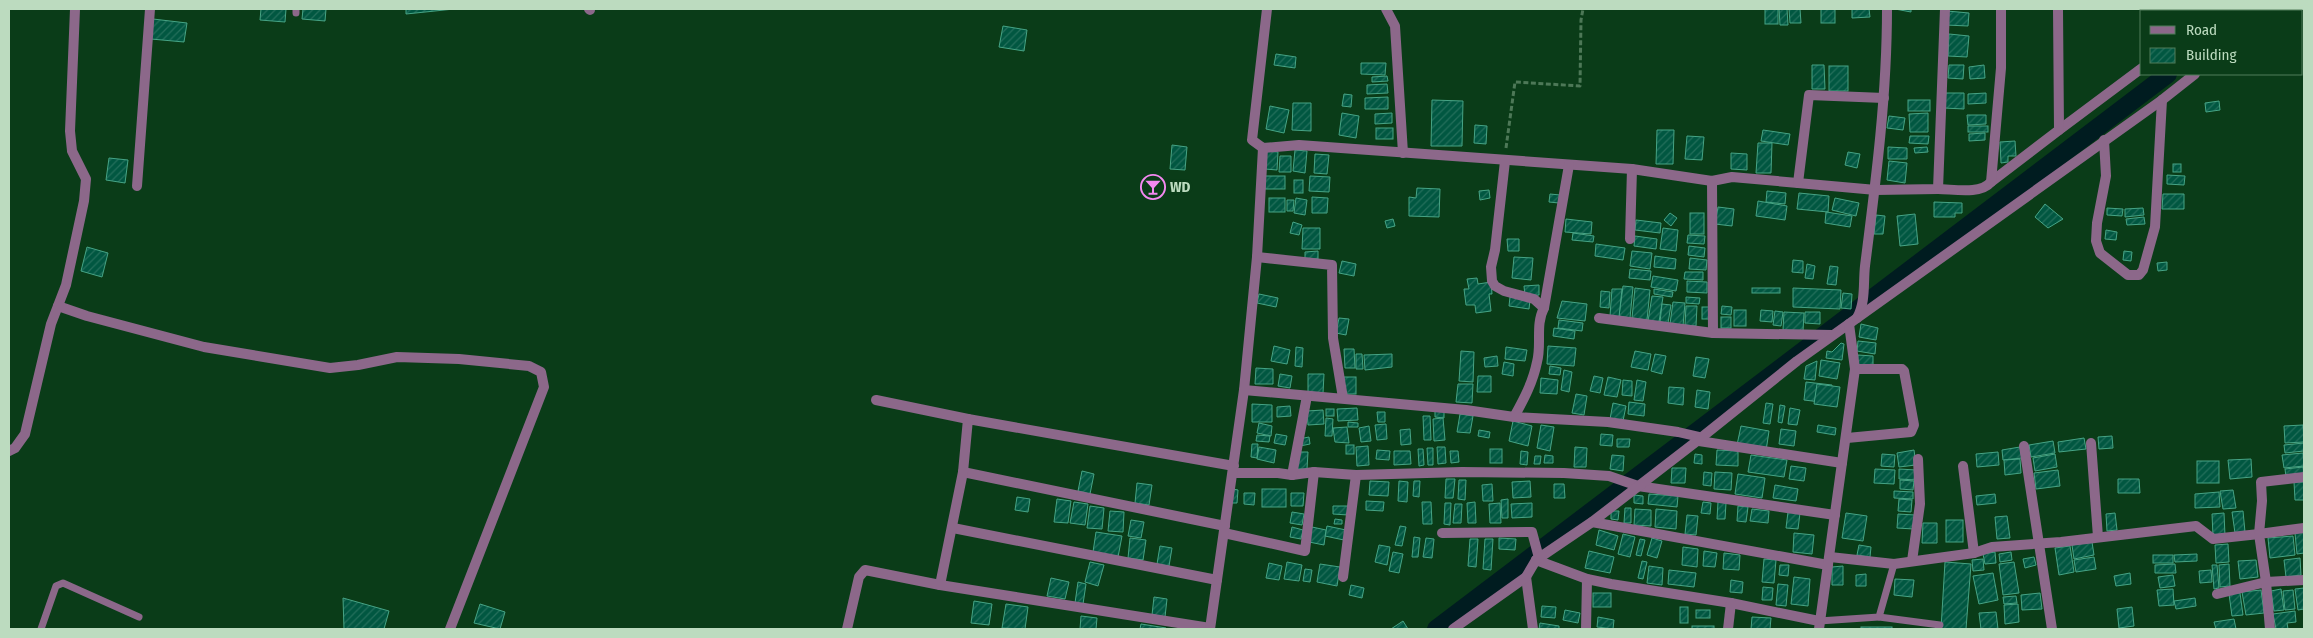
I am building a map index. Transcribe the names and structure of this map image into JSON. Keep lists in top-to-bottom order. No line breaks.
{"places":{"bar":["WD"]},"legend":["Road","Building"]}
